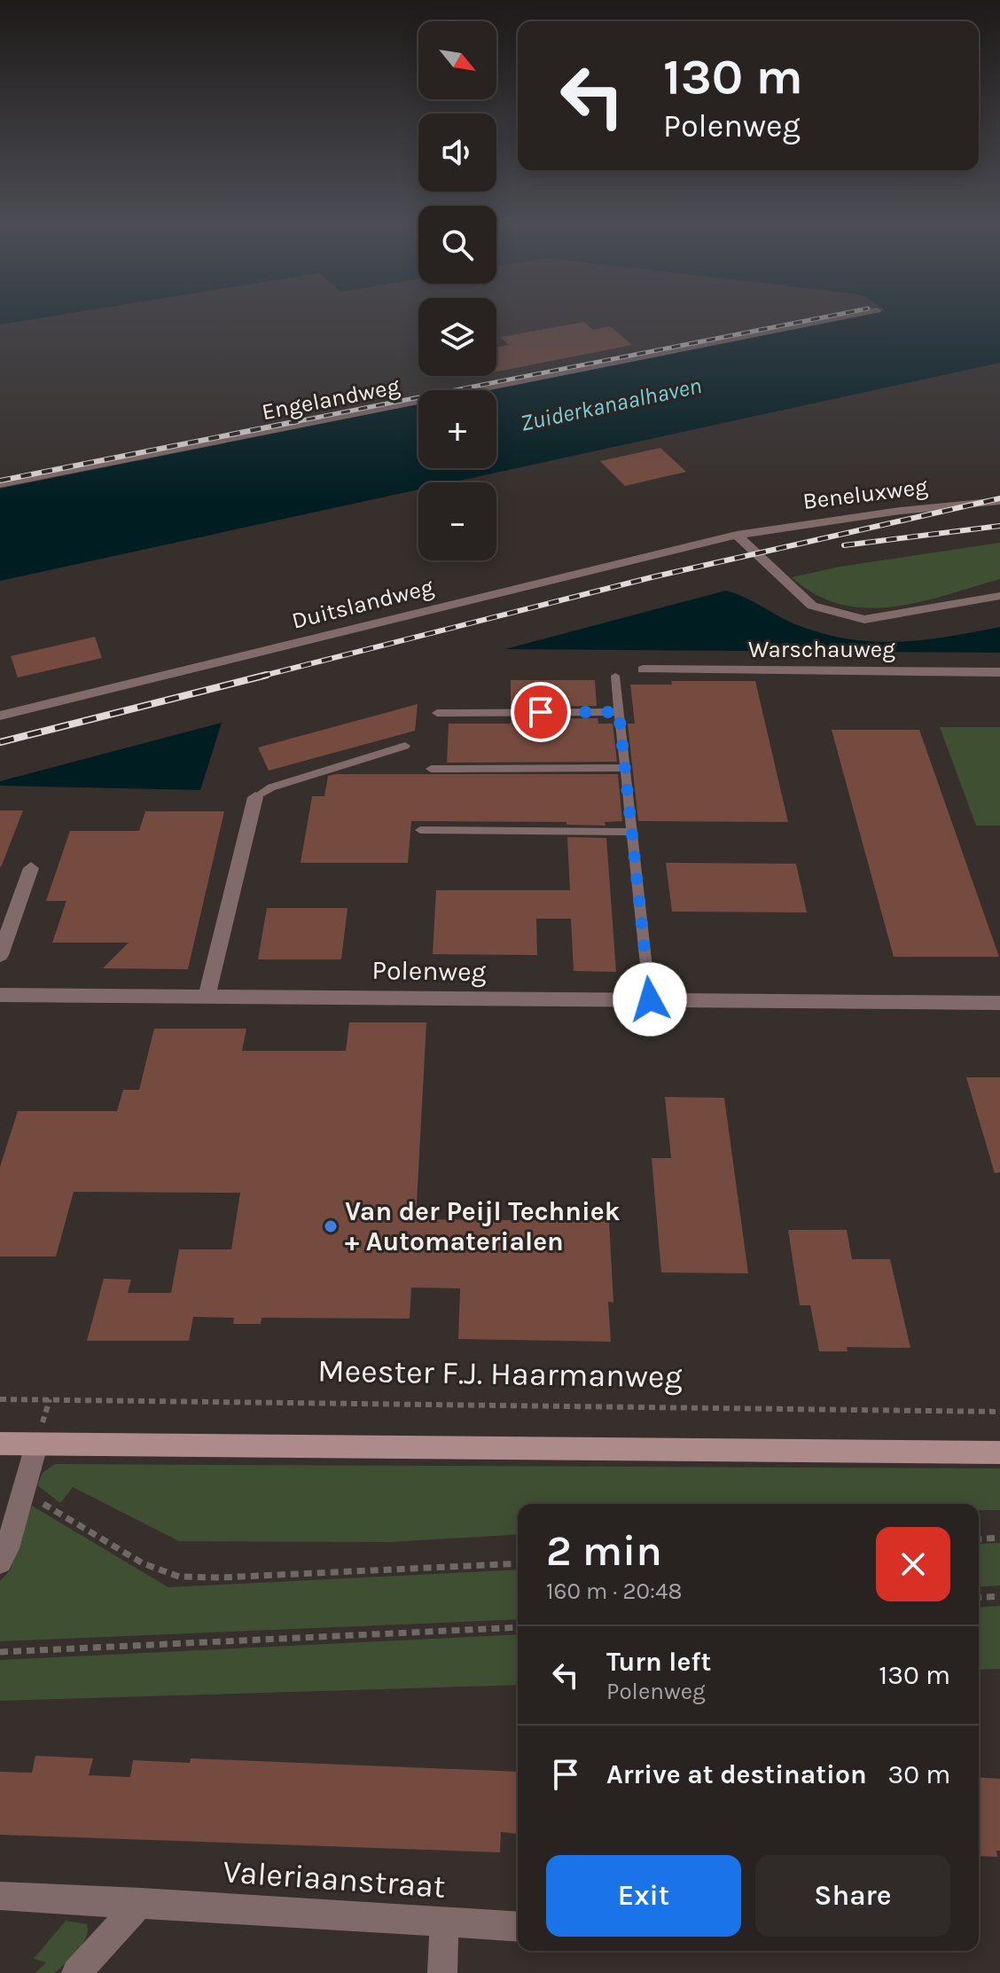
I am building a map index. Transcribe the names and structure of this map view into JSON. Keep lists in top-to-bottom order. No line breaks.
{"streets":{"street":["Engelandweg","Beneluxweg","Duitslandweg","Warschauweg","Polenweg","Valeriaanstraat"],"path":["Meester F.J. Haarmanweg"]},"crossings":[["Beneluxweg","Duitslandweg"]],"water":["Zuiderkanaalhaven"],"places":["Van der Peijl Techniek + Automaterialen"],"north":"bottom right","page":{"map_buttons":["+","−"],"turn":["130 m","Polenweg"],"heading":["2 min","160 m · 20:48"],"list":[{"name":"Turn left","note":"Polenweg","value":"130 m"},{"name":"Arrive at destination","value":"30 m"}],"buttons":["Exit","Share"]}}
